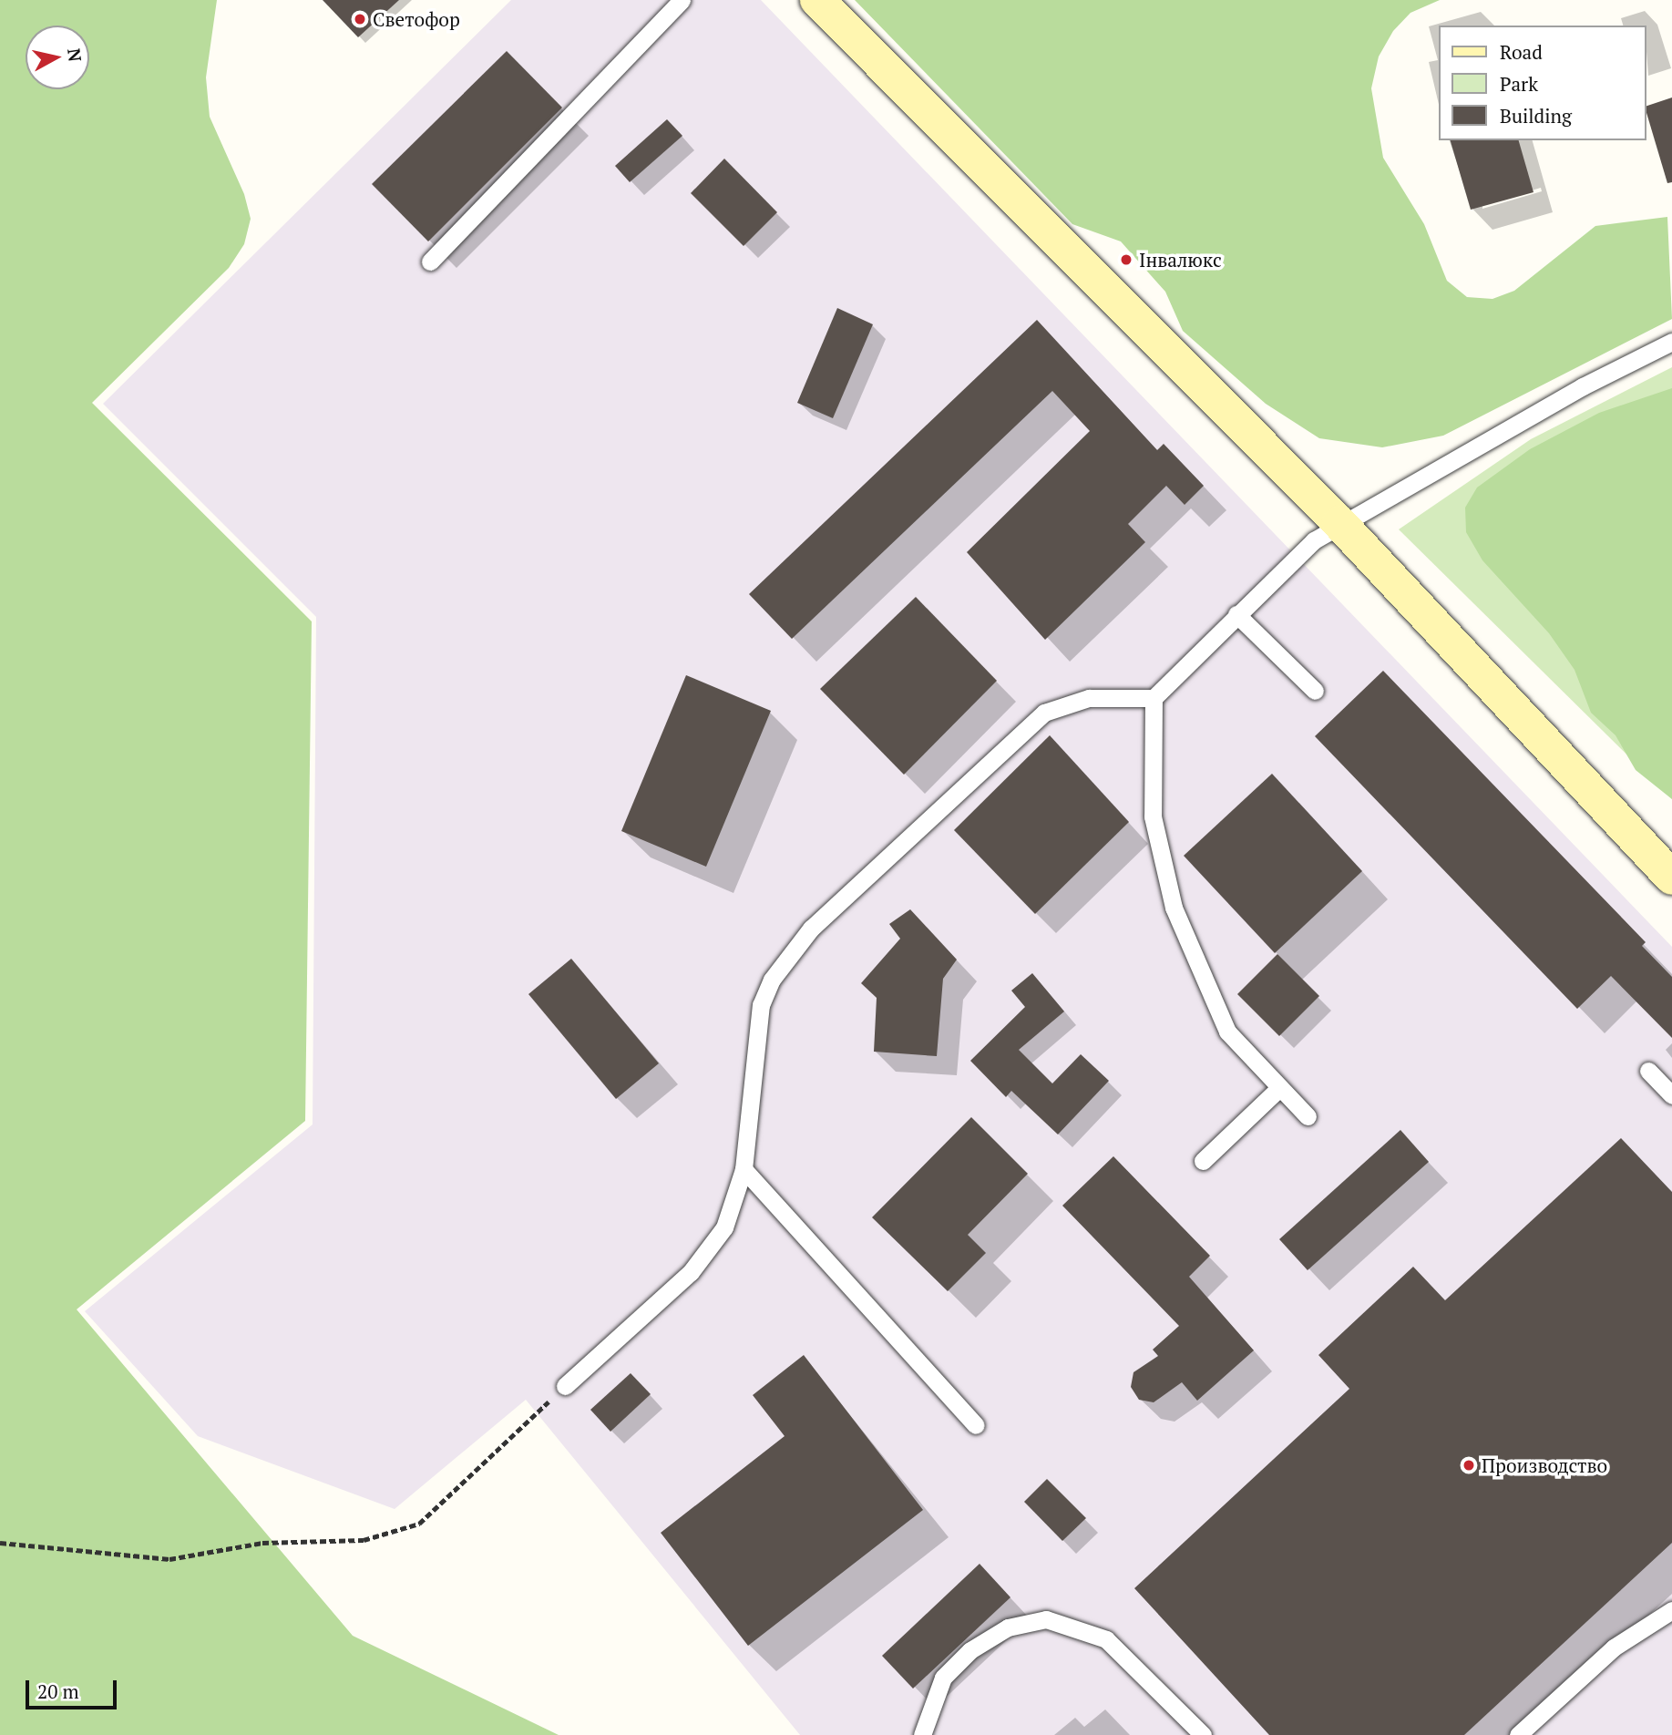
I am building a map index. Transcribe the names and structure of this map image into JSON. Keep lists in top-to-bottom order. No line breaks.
{"places":["Светофор","Інвалюкс","Производство"],"legend":["Road","Park","Building"],"scale_bar":"20 m","north":"right"}
